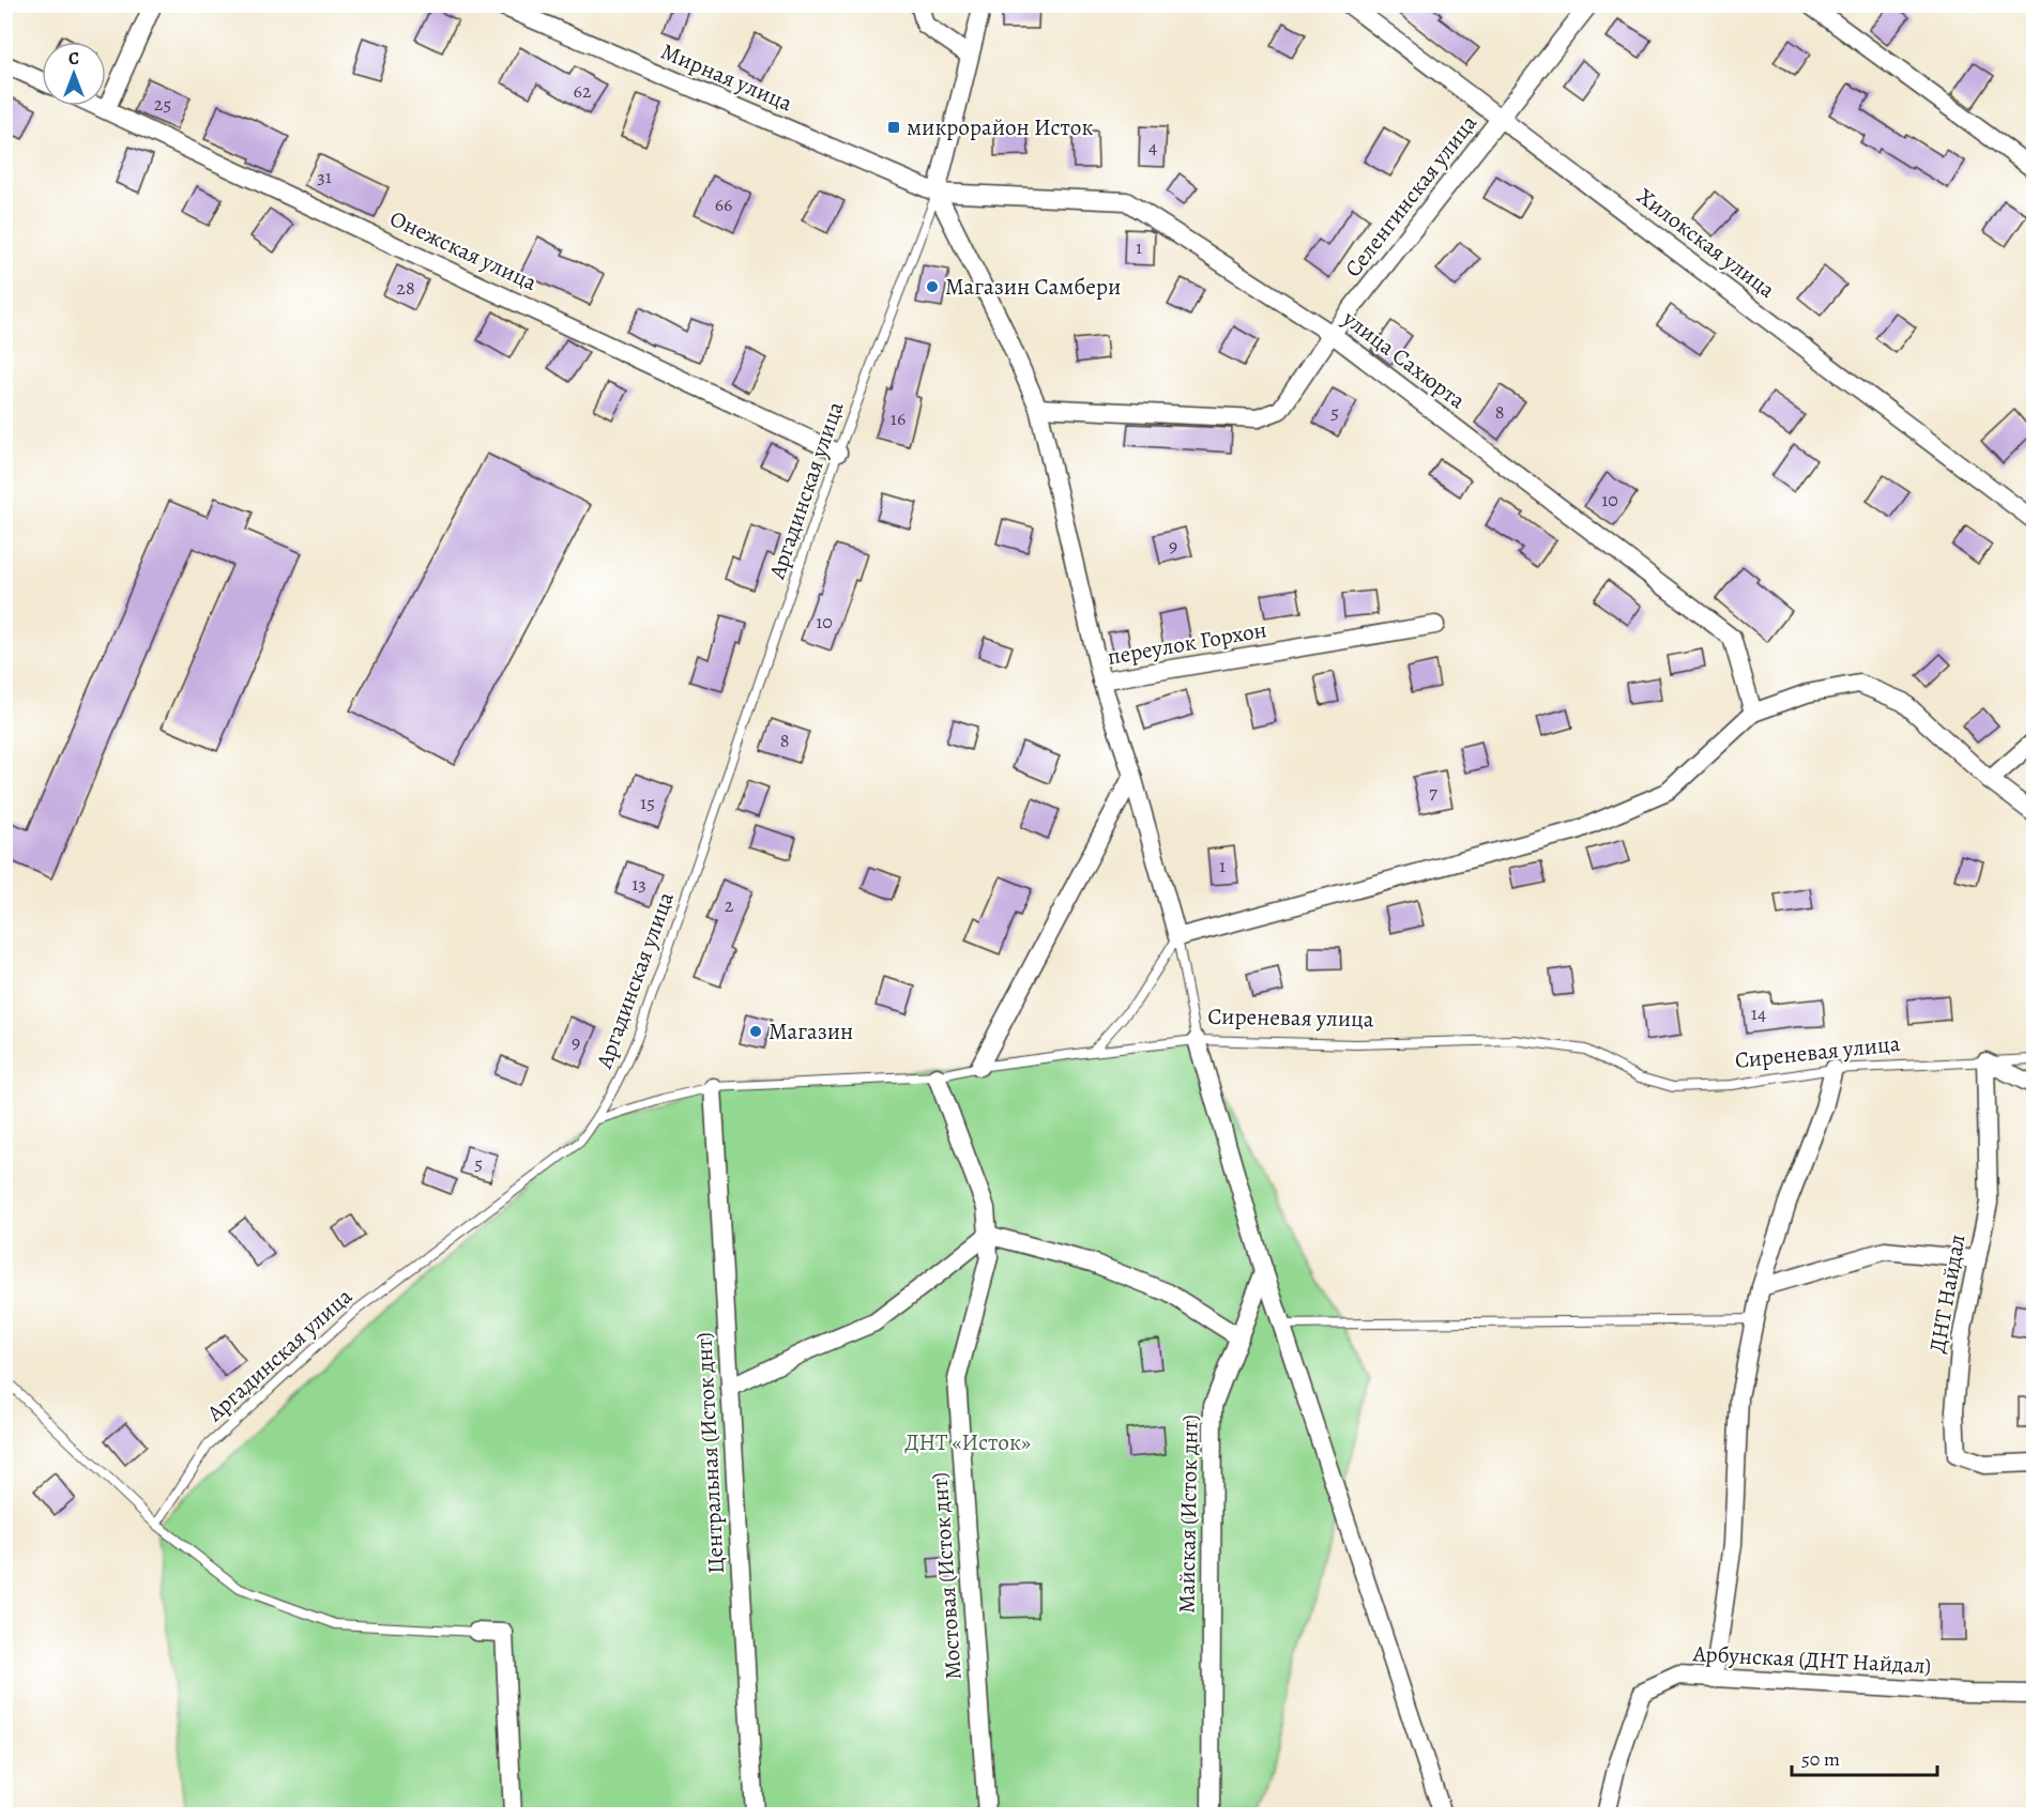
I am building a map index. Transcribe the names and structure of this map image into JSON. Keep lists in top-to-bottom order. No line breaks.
{"streets":{"street":["Мирная улица","Селенгинская улица","Хилокская улица","Онежская улица","улица Сахюрта","переулок Горхон","ДНТ Найдал","Центральная (Исток днт)","Майская (Исток днт)","Мостовая (Исток днт)","Арбунская (ДНТ Найдал)"],"lane":["Аргадинская улица","Сиреневая улица"]},"crossings":[["Мирная улица","улица Сахюрта"],["Мирная улица","Аргадинская улица"],["Селенгинская улица","Хилокская улица"],["Селенгинская улица","улица Сахюрта"],["Онежская улица","Аргадинская улица"],["улица Сахюрта","Аргадинская улица"],["переулок Горхон","Сиреневая улица"],["Сиреневая улица","ДНТ Найдал"]],"parks":["ДНТ «Исток»"],"places":{"transit":["микрорайон Исток"],"other":["Магазин Самбери","Магазин"]},"house_numbers":["62","25","4","31","66","1","28","5","8","16","10","9","10","8","7","15","1","13","2","14","9","5"],"scale_bar":"50 m","north":"top"}
